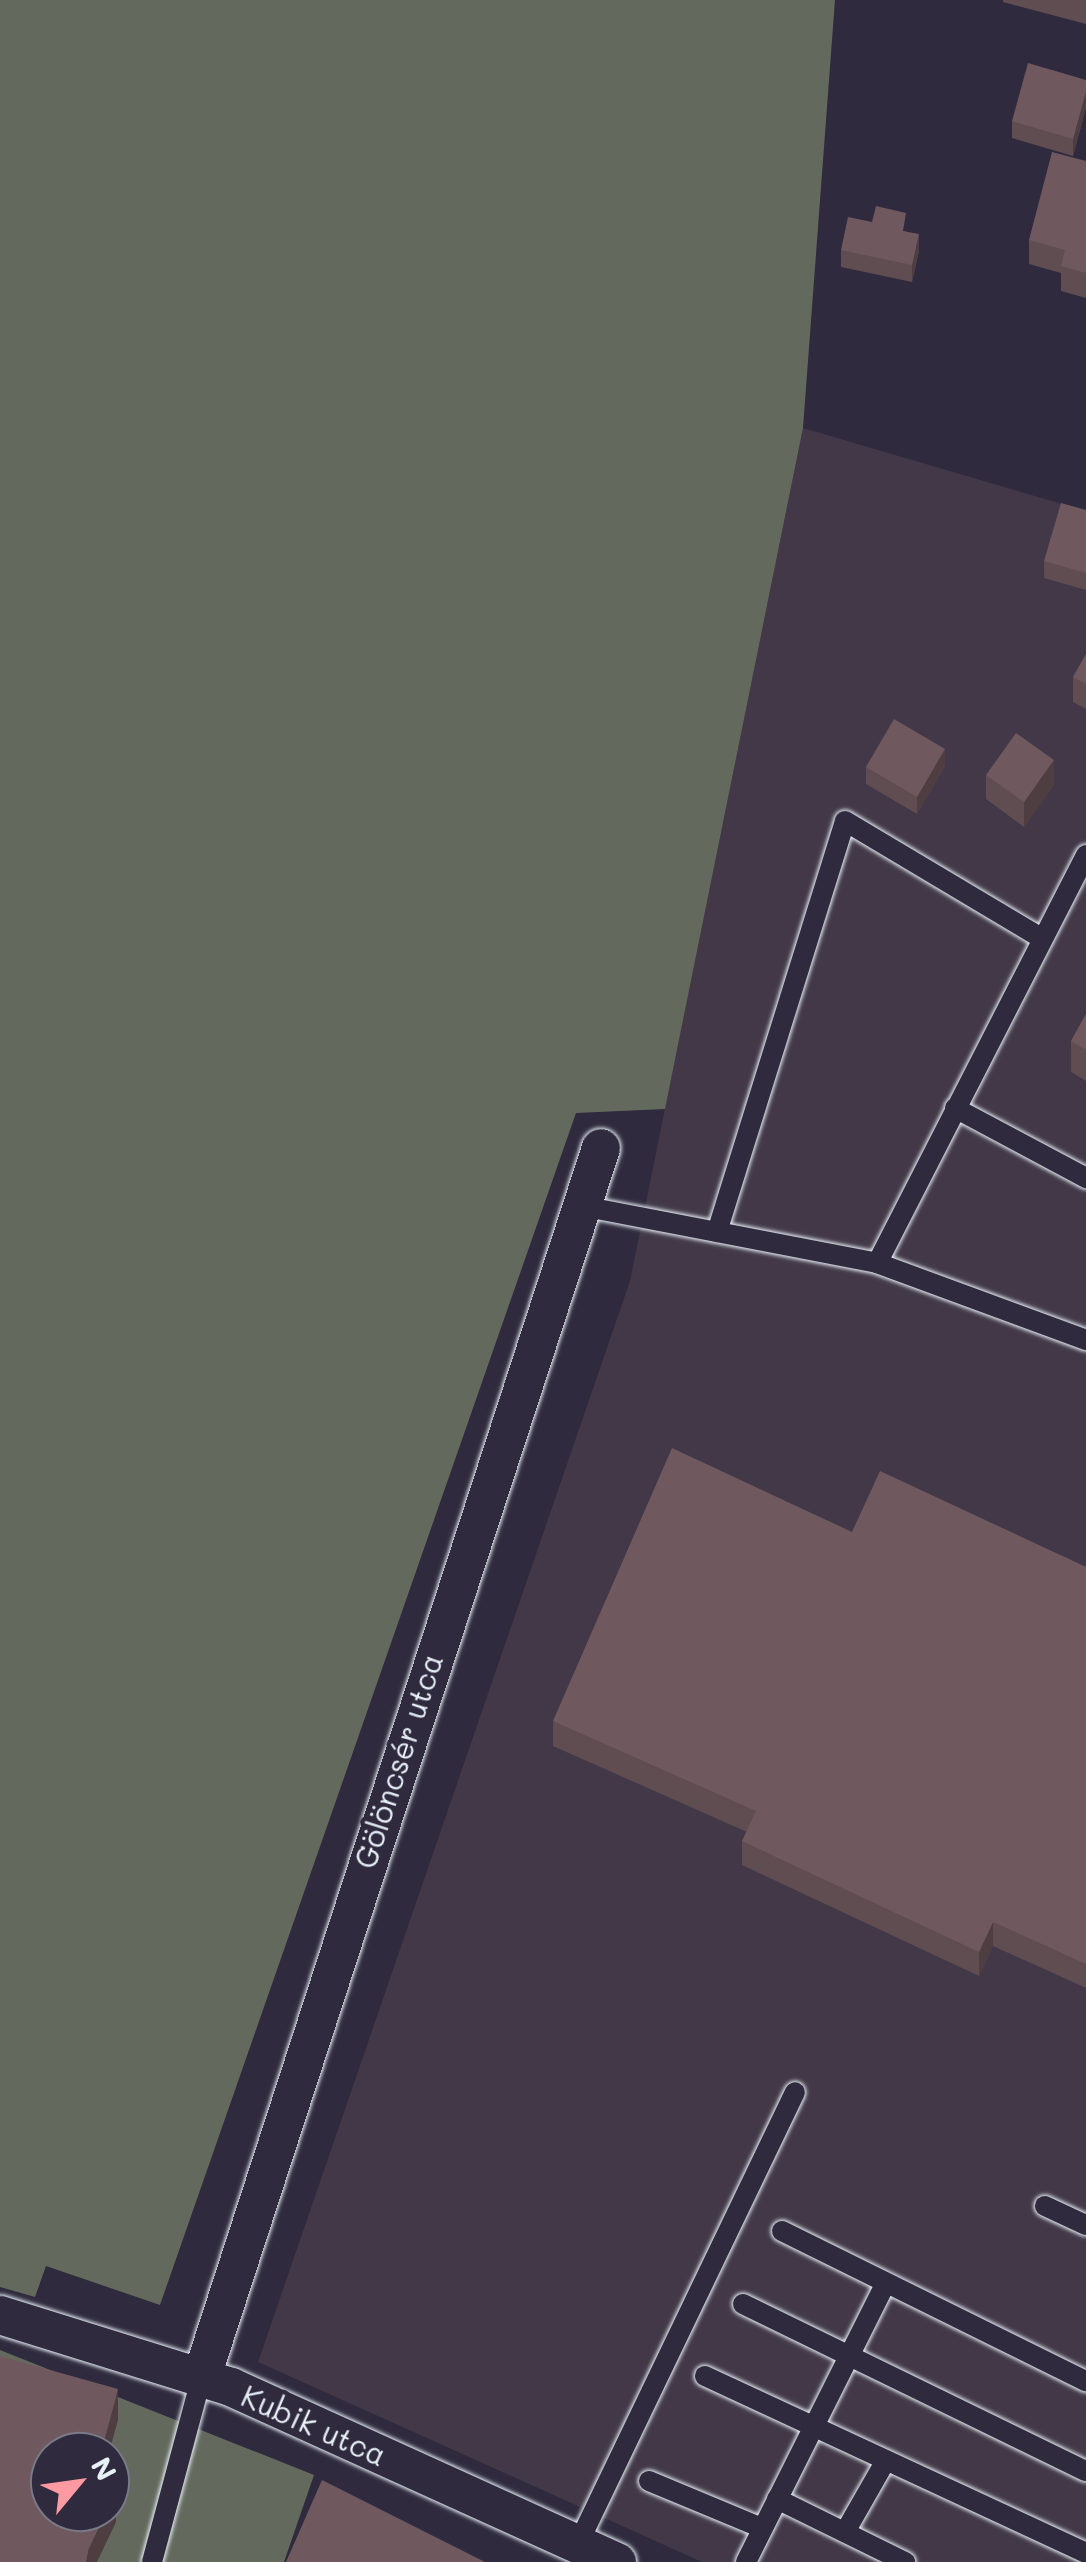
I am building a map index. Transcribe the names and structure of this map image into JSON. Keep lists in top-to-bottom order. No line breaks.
{"streets":{"street":["Gölöncsér utca","Kubik utca"]},"crossings":[["Gölöncsér utca","Kubik utca"]],"north":"top right"}
